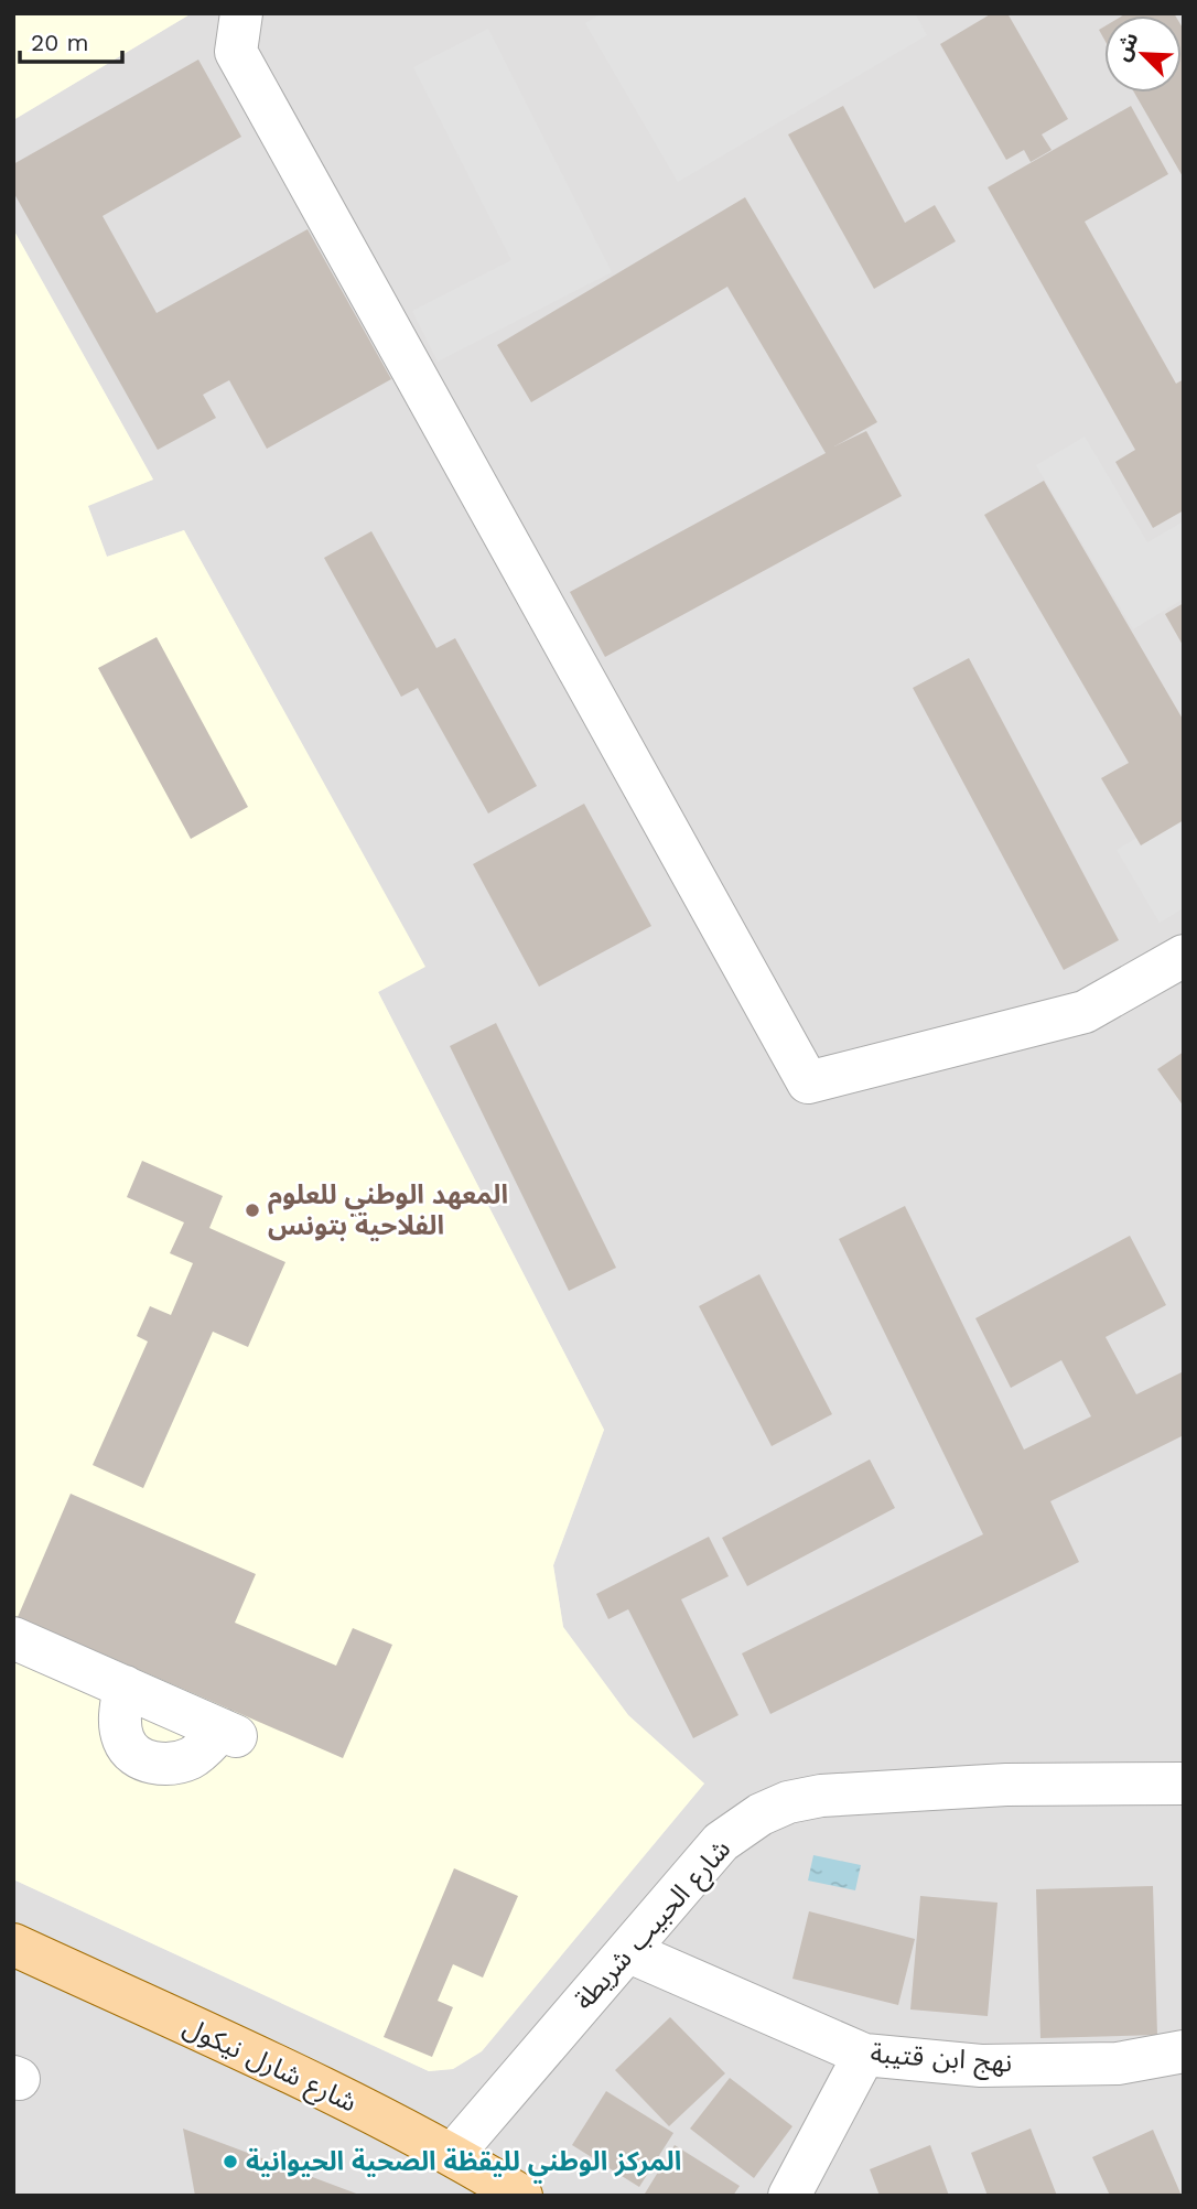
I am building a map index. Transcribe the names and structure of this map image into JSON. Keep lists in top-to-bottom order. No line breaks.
{"streets":{"main road":["شارع شارل نيكول"],"street":["شارع الحبيب شريطة","نهج ابن قتيبة"]},"crossings":[["شارع الحبيب شريطة","نهج ابن قتيبة"],["شارع الحبيب شريطة","شارع شارل نيكول"]],"places":["المعهد الوطني للعلوم الفلاحية بتونس","المركز الوطني لليقظة الصحية الحيوانية"],"scale_bar":"20 m","north":"top left"}
